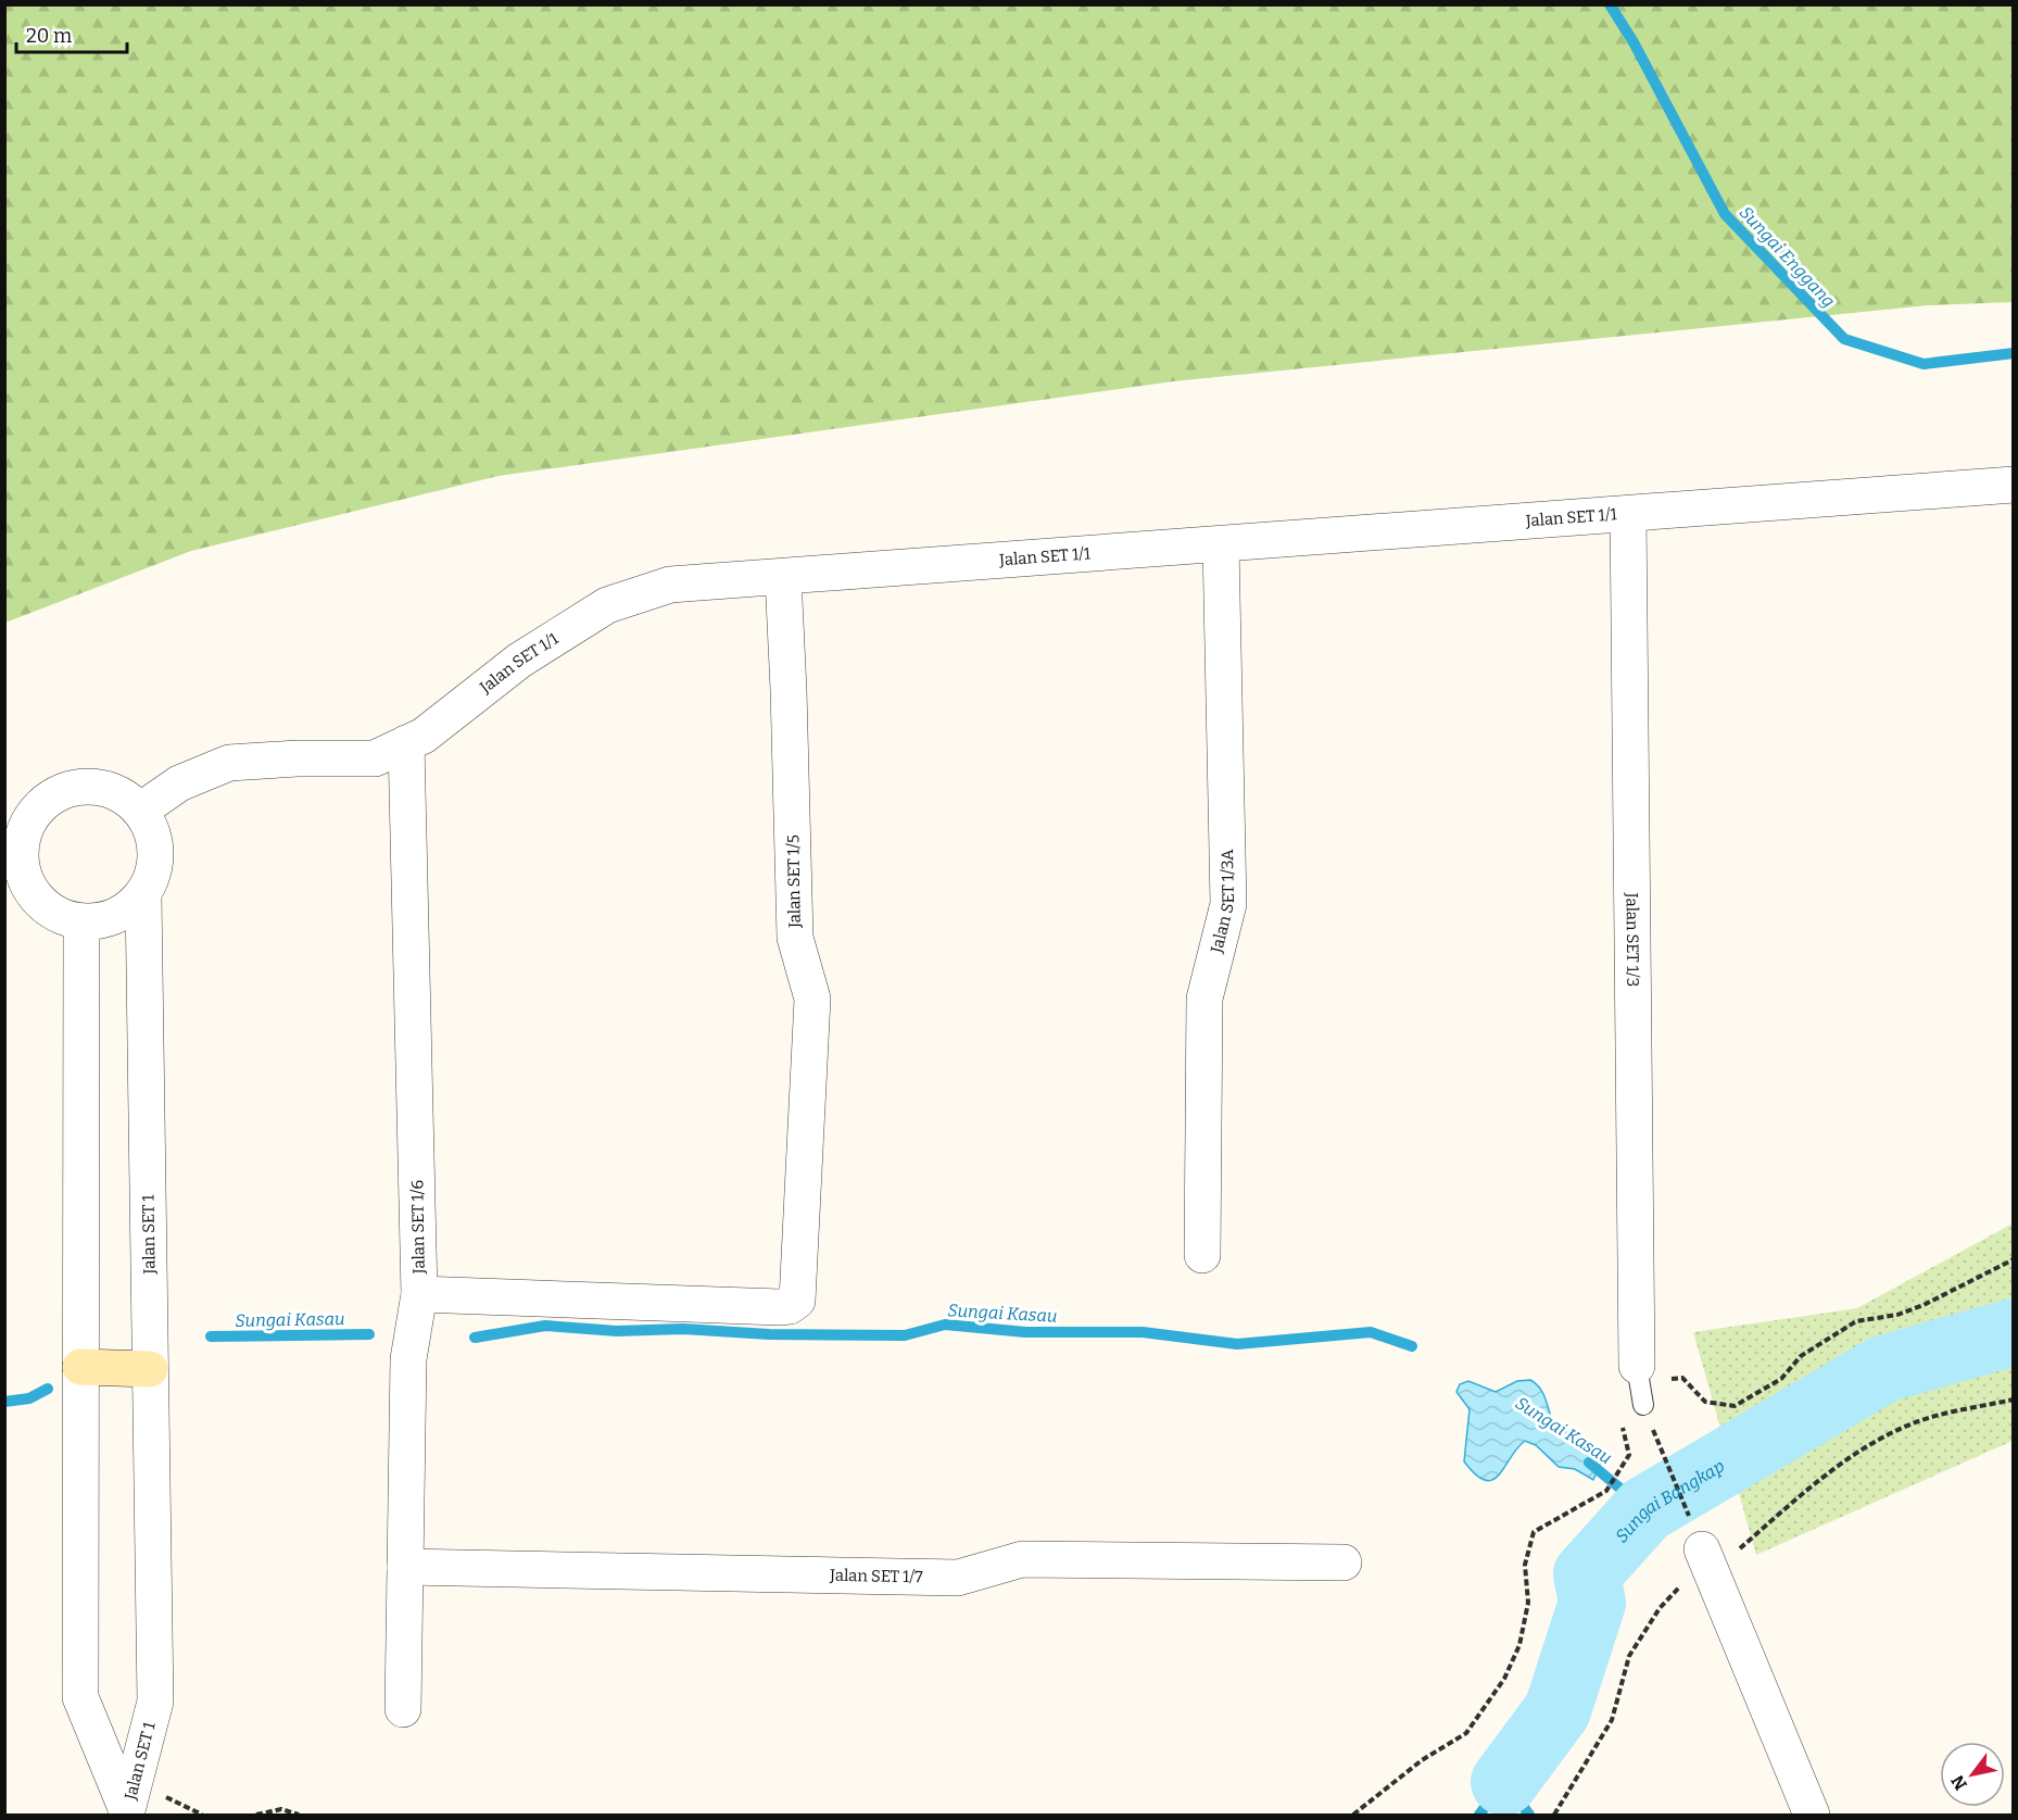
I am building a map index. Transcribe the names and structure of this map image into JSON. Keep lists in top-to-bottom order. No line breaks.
{"streets":{"street":["Jalan SET 1/1","Jalan SET 1/5","Jalan SET 1/3A","Jalan SET 1/3","Jalan SET 1/6","Jalan SET 1","Jalan SET 1/7"]},"crossings":[["Jalan SET 1/1","Jalan SET 1/5"],["Jalan SET 1/1","Jalan SET 1/3A"],["Jalan SET 1/1","Jalan SET 1/3"],["Jalan SET 1/1","Jalan SET 1/6"],["Jalan SET 1/1","Jalan SET 1"],["Jalan SET 1/5","Jalan SET 1/6"],["Jalan SET 1/6","Jalan SET 1/7"]],"water":["Sungai Enggang","Sungai Kasau","Sungai Bangkap"],"scale_bar":"20 m","north":"bottom left"}
